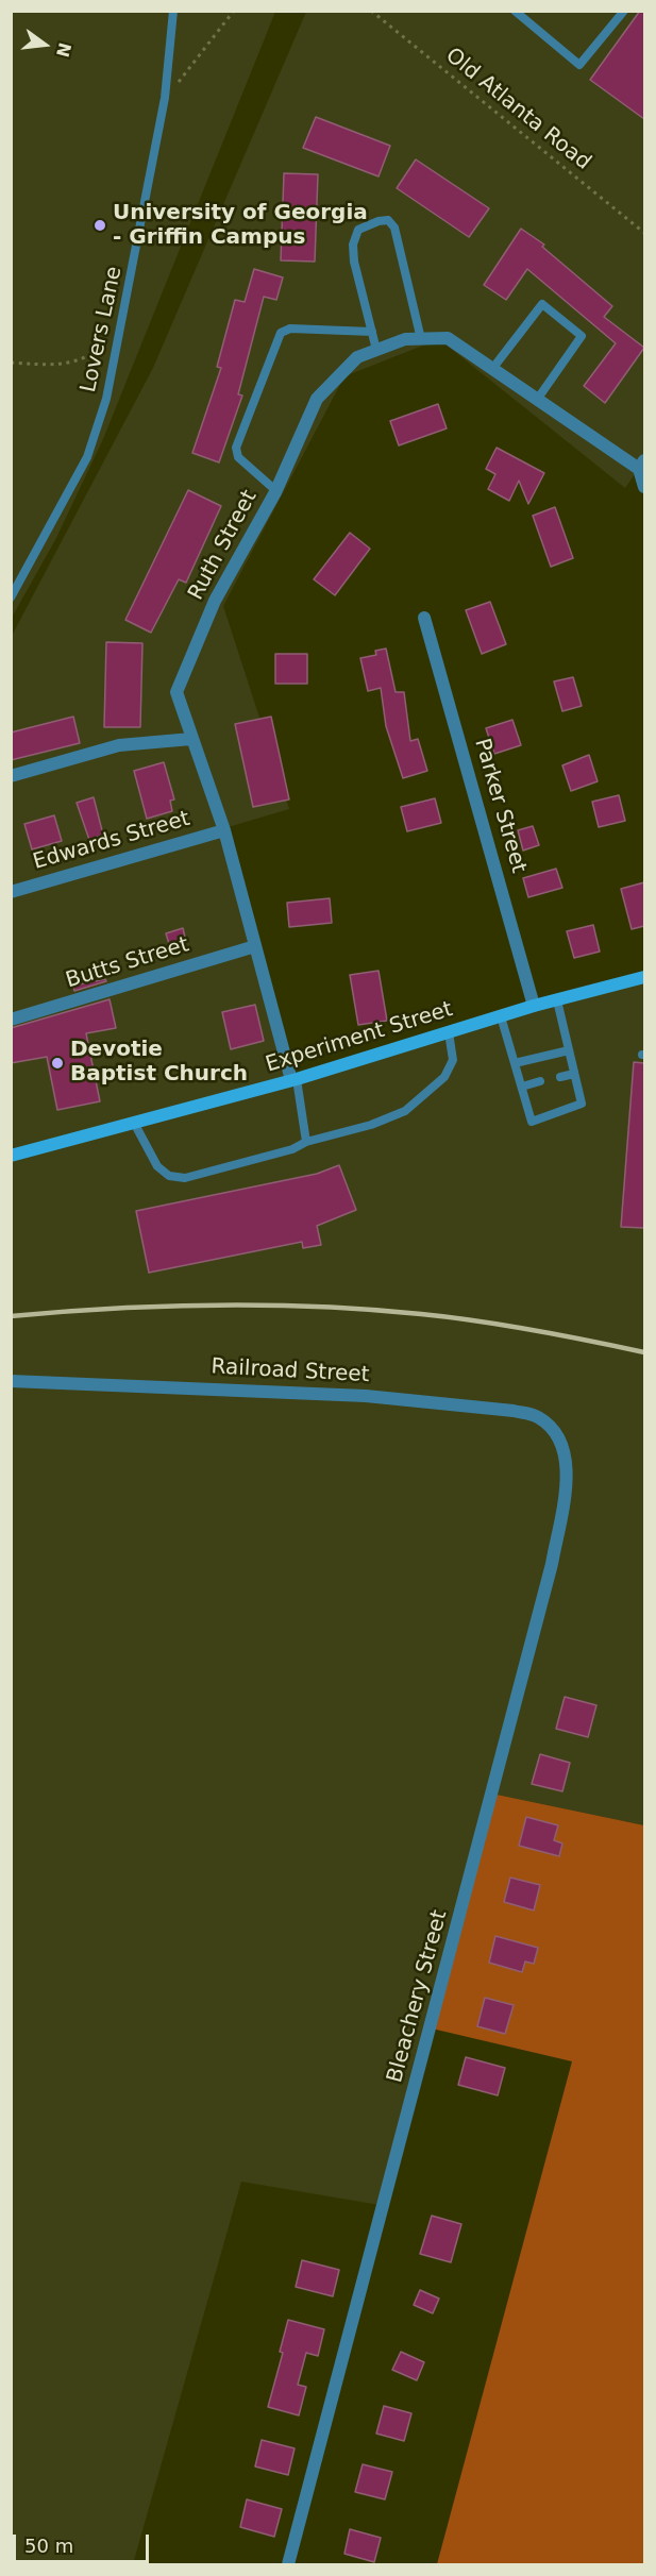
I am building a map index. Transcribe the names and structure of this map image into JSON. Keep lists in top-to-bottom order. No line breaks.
{"streets":{"main road":["Experiment Street"],"street":["Ruth Street","Parker Street","Edwards Street","Butts Street","Railroad Street","Bleachery Street"],"lane":["Lovers Lane"],"path":["Old Atlanta Road"]},"crossings":[["Ruth Street","Edwards Street"],["Ruth Street","Butts Street"],["Ruth Street","Experiment Street"],["Parker Street","Experiment Street"],["Railroad Street","Bleachery Street"]],"places":["University of Georgia - Griffin Campus","Devotie Baptist Church"],"scale_bar":"50 m","north":"right"}
